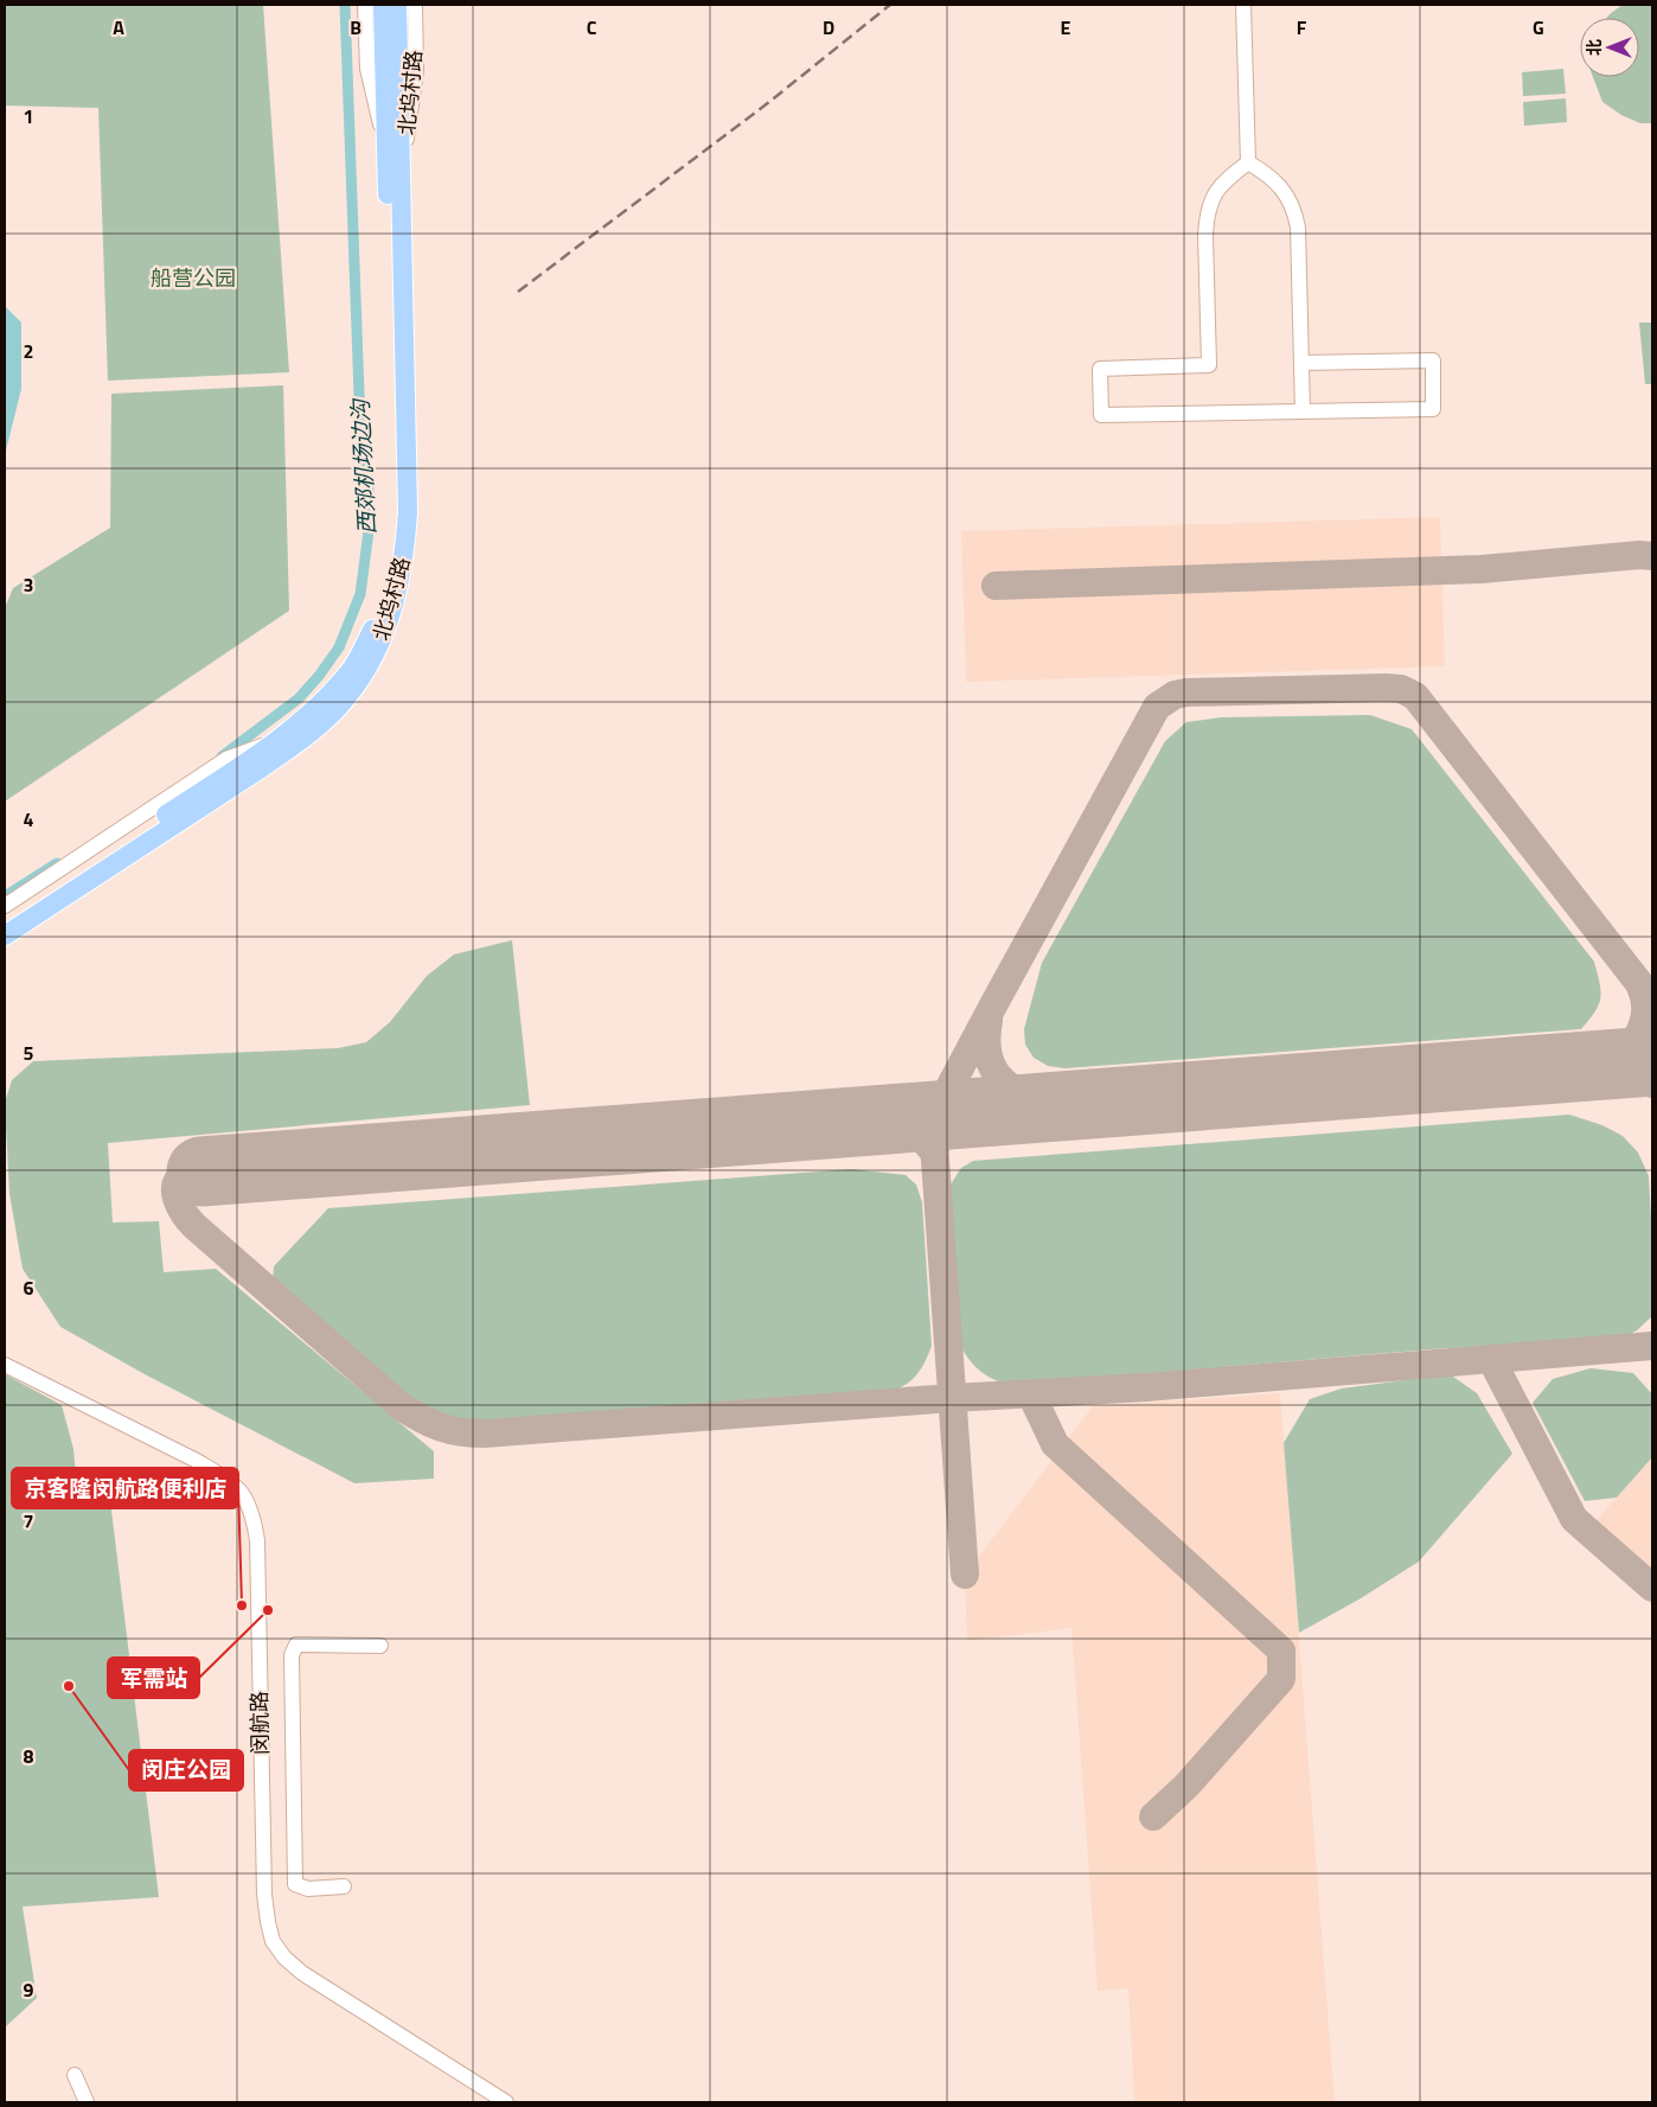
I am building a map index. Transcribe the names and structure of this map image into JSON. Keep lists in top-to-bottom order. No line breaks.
{"streets":{"main road":["北坞村路"],"street":["闵航路"]},"water":["西郊机场边沟"],"parks":["船营公园"],"places":["京客隆闵航路便利店","军需站","闵庄公园"],"north":"left","grid":{"columns":["A","B","C","D","E","F","G"],"rows":["1","2","3","4","5","6","7","8","9"]}}
